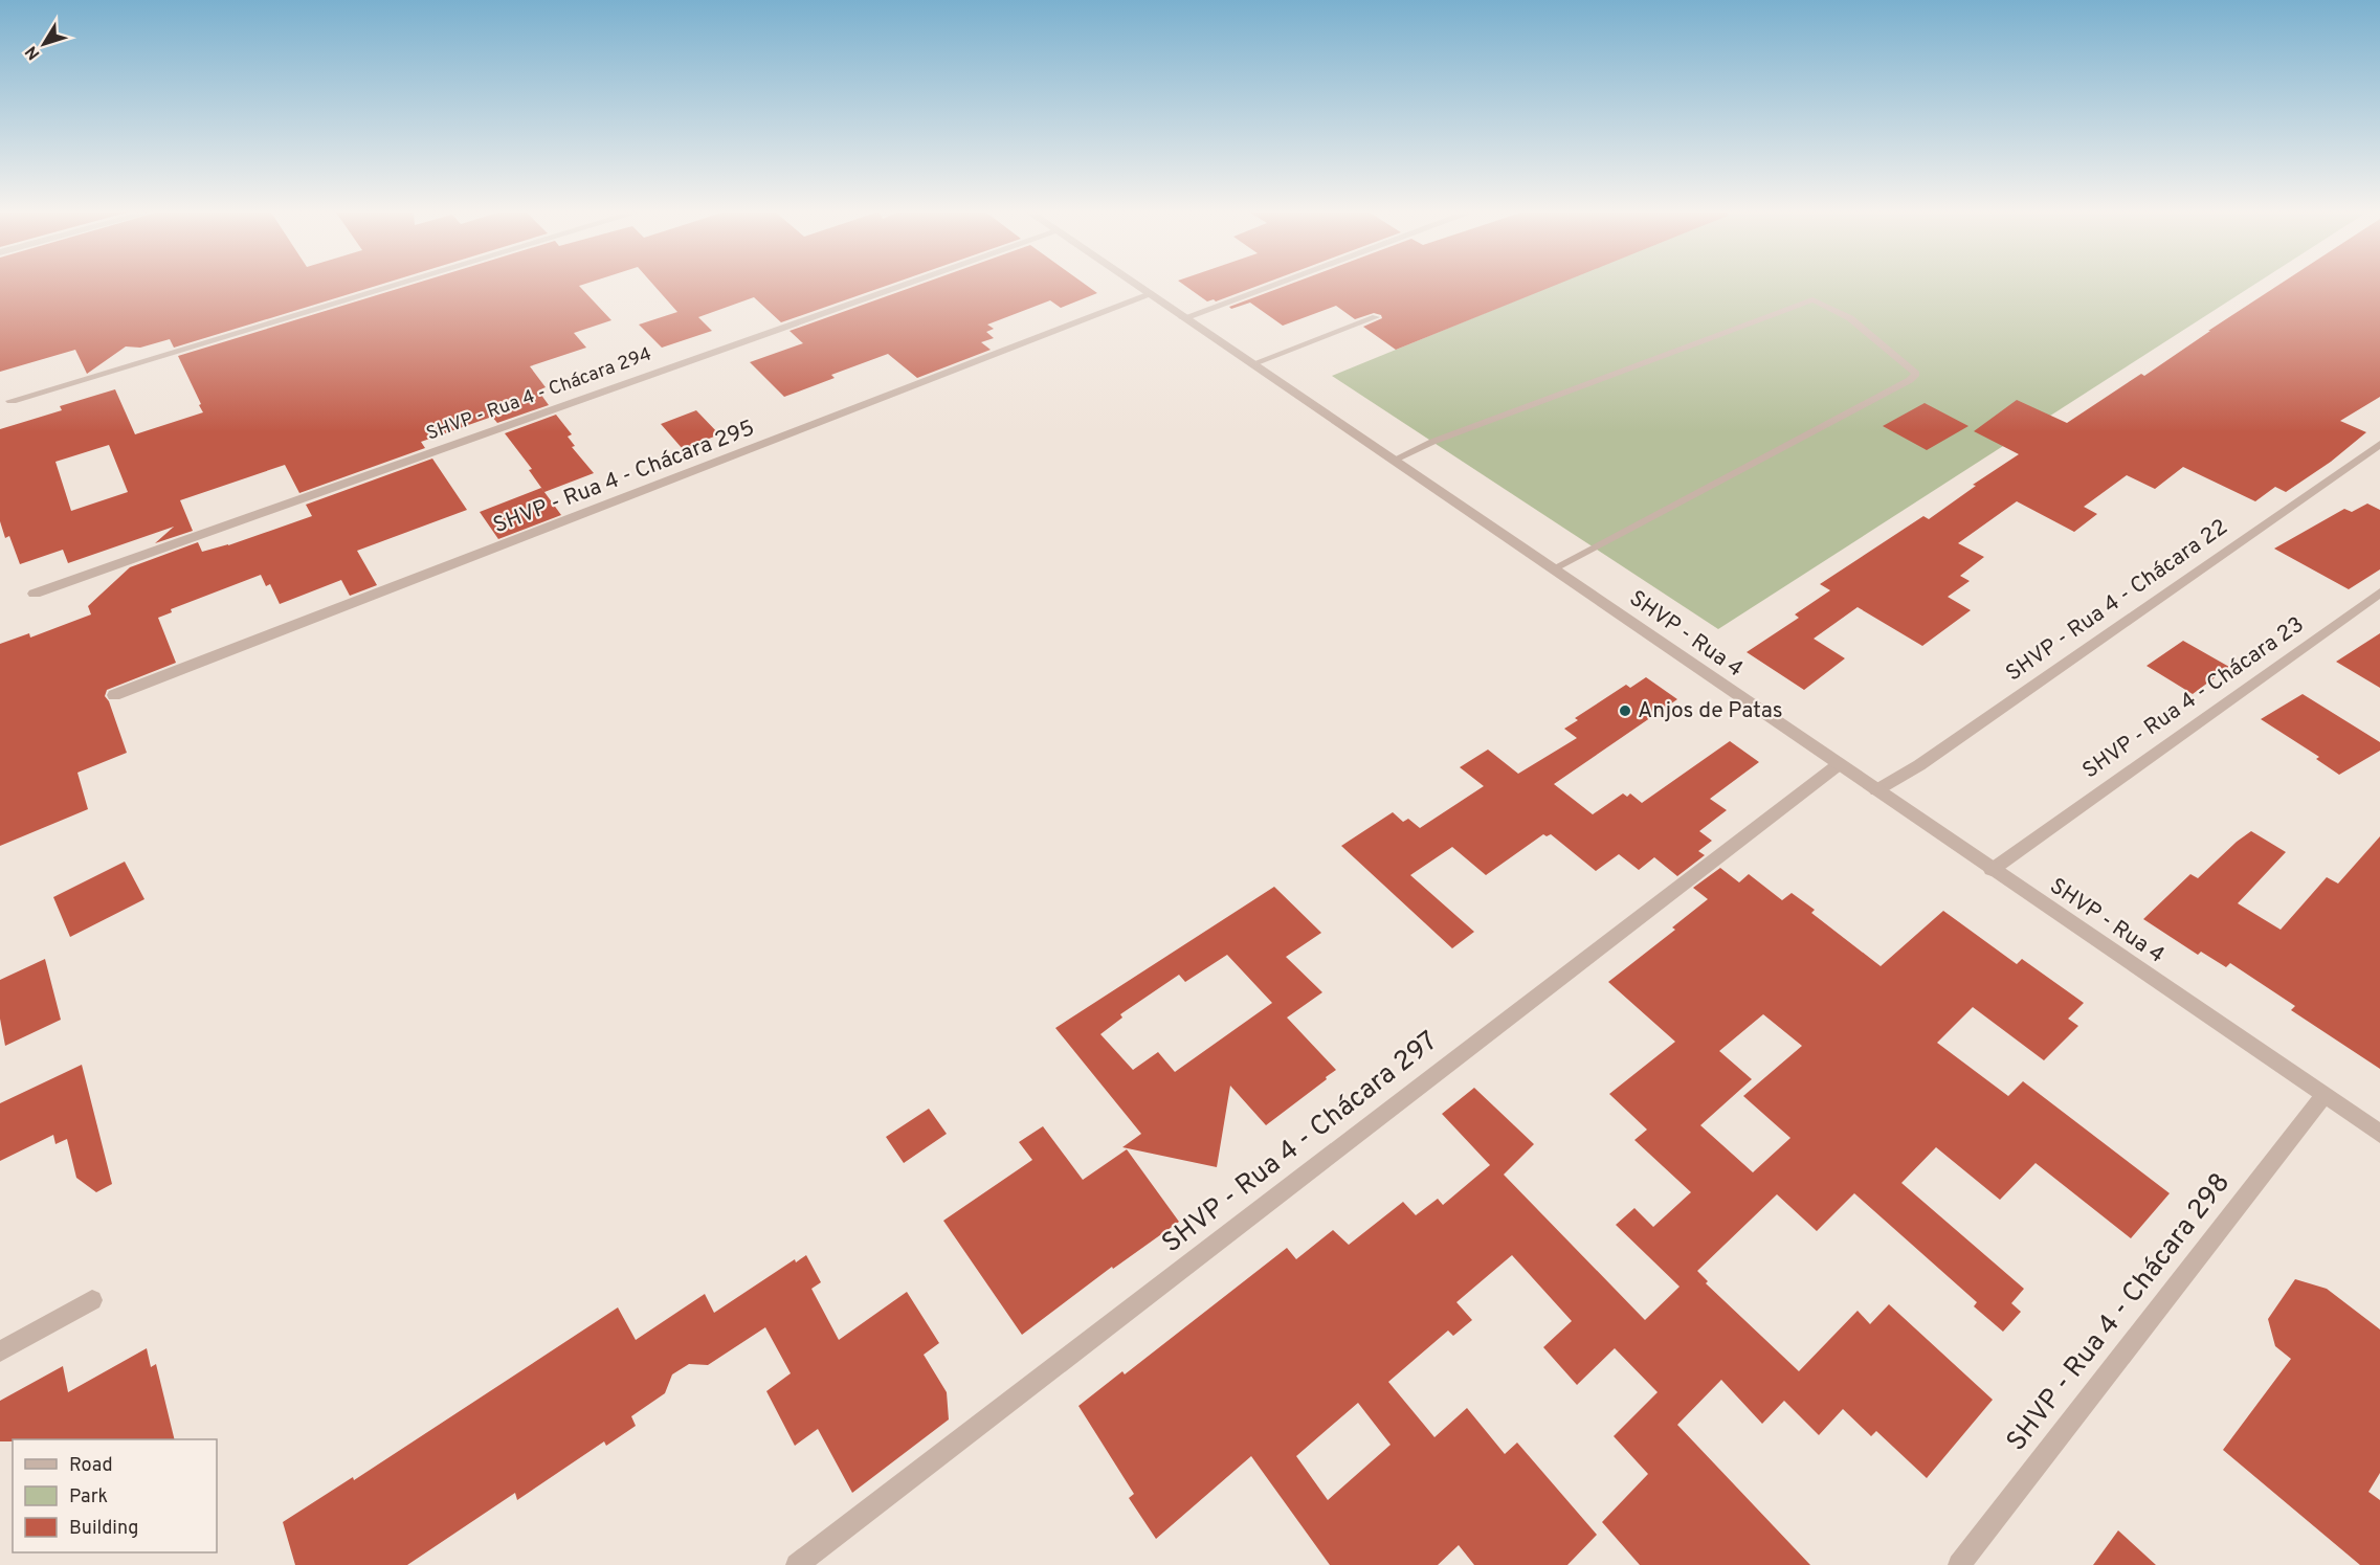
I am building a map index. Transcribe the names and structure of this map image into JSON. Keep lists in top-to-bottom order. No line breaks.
{"streets":{"street":["SHVP - Rua 4 - Chácara 294","SHVP - Rua 4 - Chácara 295","SHVP - Rua 4 - Chácara 22","SHVP - Rua 4","SHVP - Rua 4 - Chácara 23","SHVP - Rua 4 - Chácara 297","SHVP - Rua 4 - Chácara 298"]},"crossings":[["SHVP - Rua 4 - Chácara 295","SHVP - Rua 4"],["SHVP - Rua 4 - Chácara 22","SHVP - Rua 4"],["SHVP - Rua 4","SHVP - Rua 4 - Chácara 23"],["SHVP - Rua 4","SHVP - Rua 4 - Chácara 297"],["SHVP - Rua 4","SHVP - Rua 4 - Chácara 298"]],"places":["Anjos de Patas"],"legend":["Road","Park","Building"],"north":"bottom left"}
